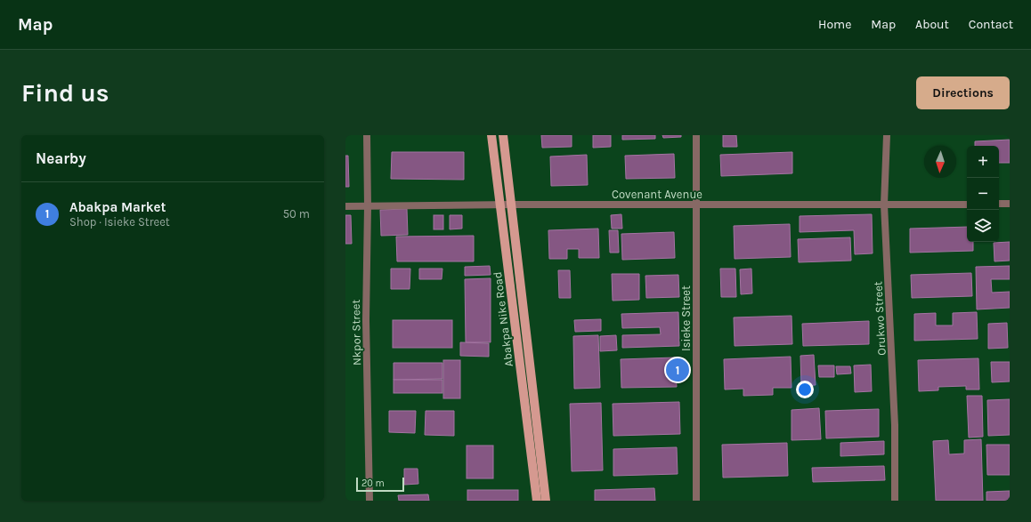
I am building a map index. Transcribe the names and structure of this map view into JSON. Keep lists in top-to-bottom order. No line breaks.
{"streets":{"main road":["Abakpa Nike Road"],"street":["Covenant Avenue","Isieke Street","Orukwo Street","Nkpor Street"]},"crossings":[["Covenant Avenue","Isieke Street"],["Covenant Avenue","Orukwo Street"],["Covenant Avenue","Abakpa Nike Road"],["Covenant Avenue","Nkpor Street"]],"scale_bar":"20 m","north":"bottom","page":{"header":"Map","nav":["Home","Map","About","Contact"],"buttons":"Directions","title":"Find us","heading":"Nearby","map_buttons":["+","−"],"list":[{"mark":"1","name":"Abakpa Market","note":"Shop · Isieke Street","value":"50 m"}],"pins":"1","scale":"20 m"}}
